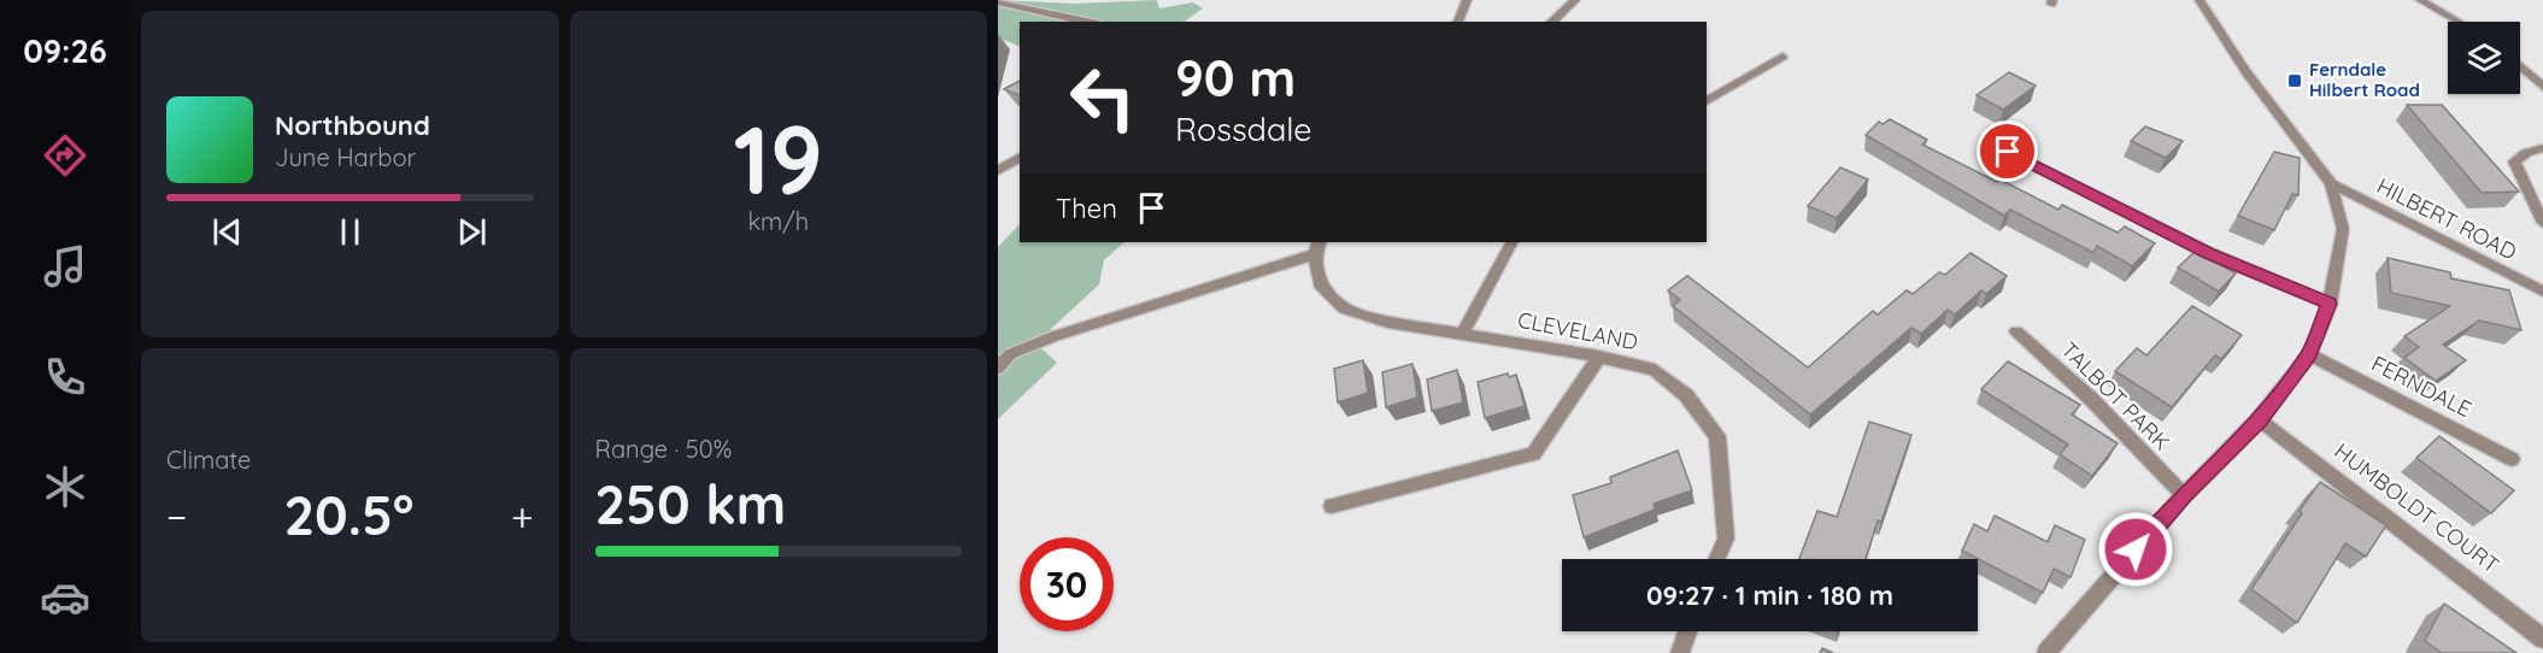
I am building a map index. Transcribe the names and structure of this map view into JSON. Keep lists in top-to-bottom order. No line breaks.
{"streets":{"street":["HILBERT ROAD","CLEVELAND","FERNDALE","TALBOT PARK","HUMBOLDT COURT"]},"places":{"transit":["Ferndale Hilbert Road"]},"page":{"tabs":"09:26","tile":[["19","km/h"],"Climate",["Range · 50%","250 km"]],"turn":["90 m","Rossdale"],"song":["Northbound","June Harbor"],"then":"Then","heat":["−","20.5°","+"],"limit":"30","trip":"09:27 · 1 min · 180 m"}}
